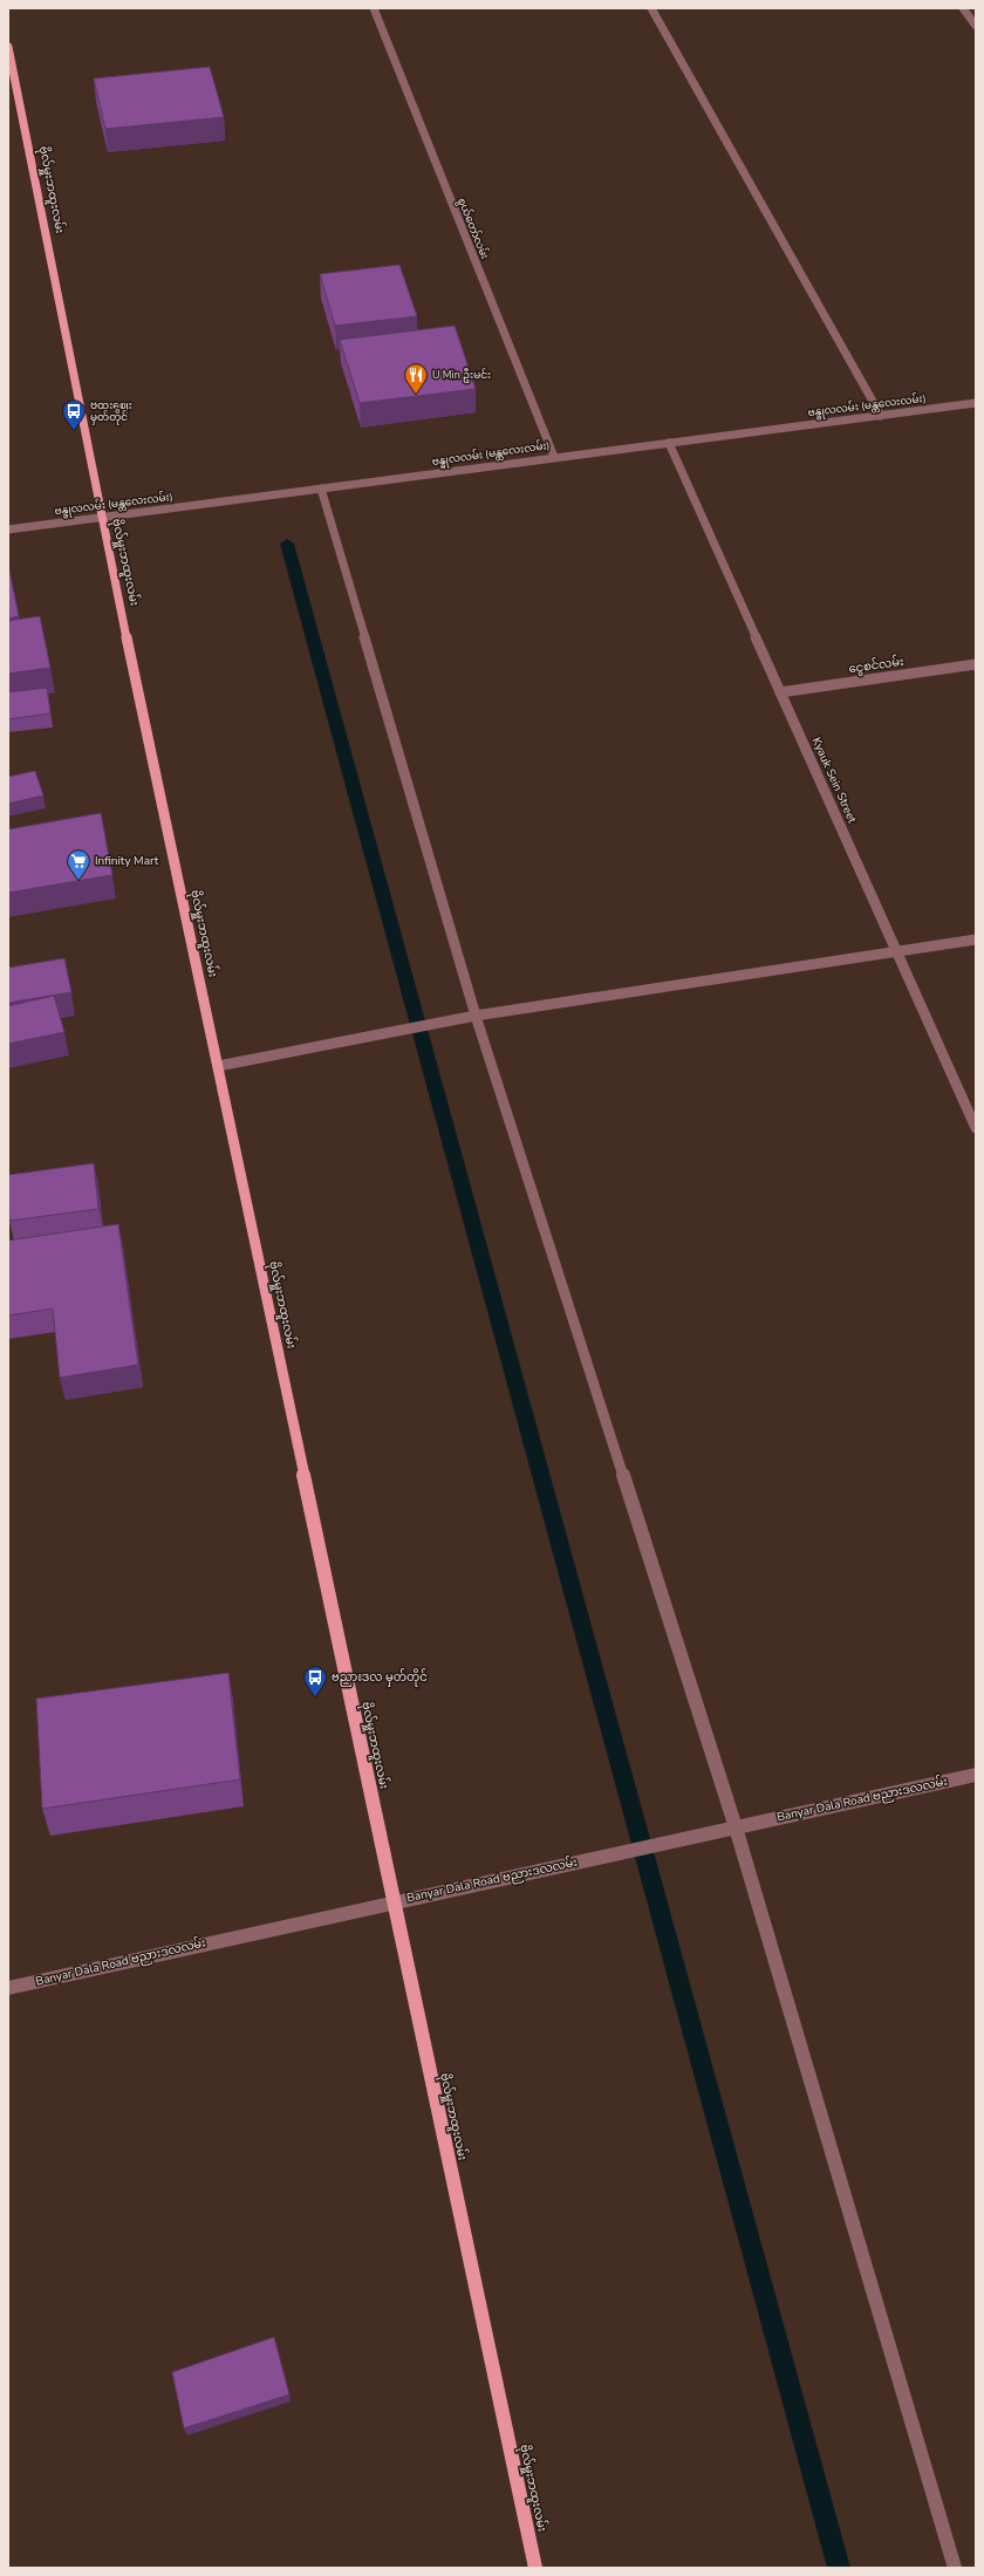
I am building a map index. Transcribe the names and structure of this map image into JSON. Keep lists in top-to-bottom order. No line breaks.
{"streets":{"main road":["ဗိုလ်မှူးဘထူးလမ်း"],"street":["စွယ်တော်လမ်း","ဗန္ဓုလလမ်း (မန္တလေးလမ်း)","ငွေစင်လမ်း","Kyauk Sein Street","Banyar Dala Road ဗညားဒလလမ်း"]},"crossings":[["ဗိုလ်မှူးဘထူးလမ်း","ဗန္ဓုလလမ်း (မန္တလေးလမ်း)"],["ဗိုလ်မှူးဘထူးလမ်း","Banyar Dala Road ဗညားဒလလမ်း"],["စွယ်တော်လမ်း","ဗန္ဓုလလမ်း (မန္တလေးလမ်း)"],["ဗန္ဓုလလမ်း (မန္တလေးလမ်း)","Kyauk Sein Street"],["ငွေစင်လမ်း","Kyauk Sein Street"]],"places":{"restaurant":["U Min ဦးမင်း"],"bus stop":["ဗထူးဈေး မှတ်တိုင်","ဗညားဒလ မှတ်တိုင်"],"supermarket":["Infinity Mart"]}}
